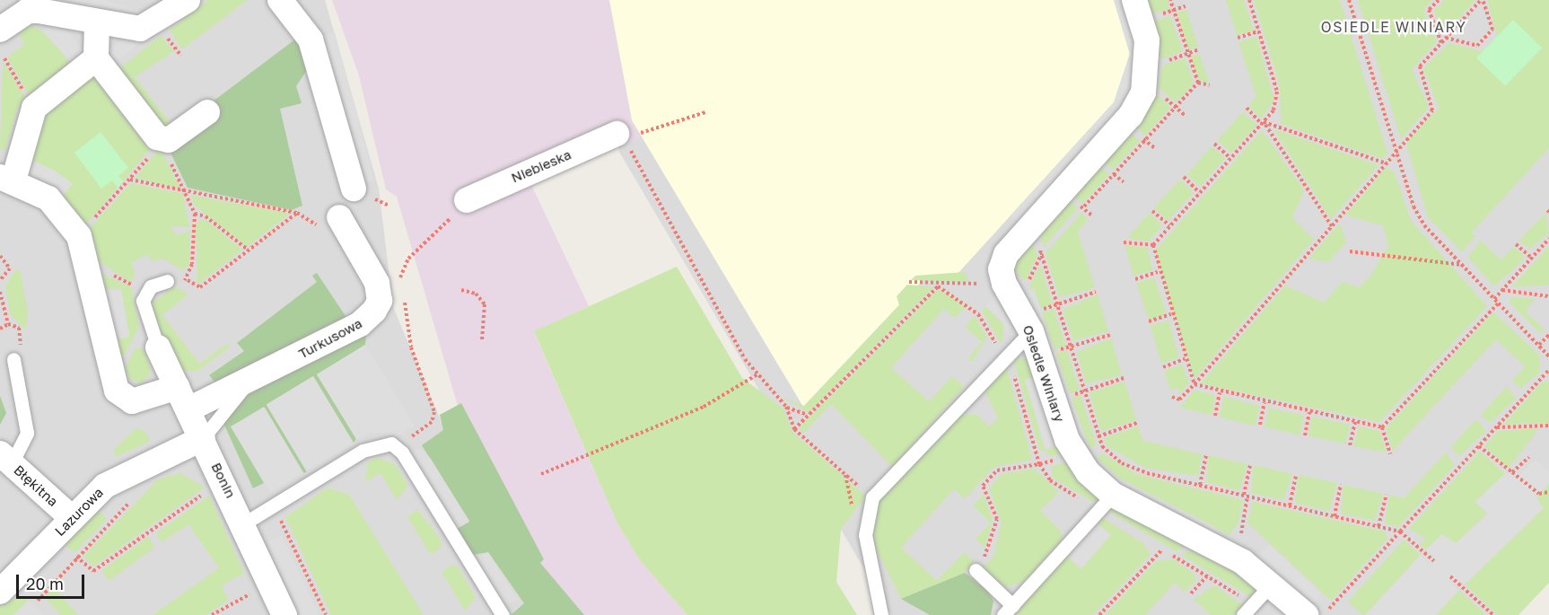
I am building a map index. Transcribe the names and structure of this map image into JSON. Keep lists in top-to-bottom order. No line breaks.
{"streets":{"street":["Niebieska","Turkusowa","Osiedle Winiary","Bonin","Błękitna","Lazurowa"]},"crossings":[["Turkusowa","Bonin"],["Bonin","Lazurowa"],["Błękitna","Lazurowa"]],"districts":["OSIEDLE WINIARY"],"scale_bar":"20 m"}
